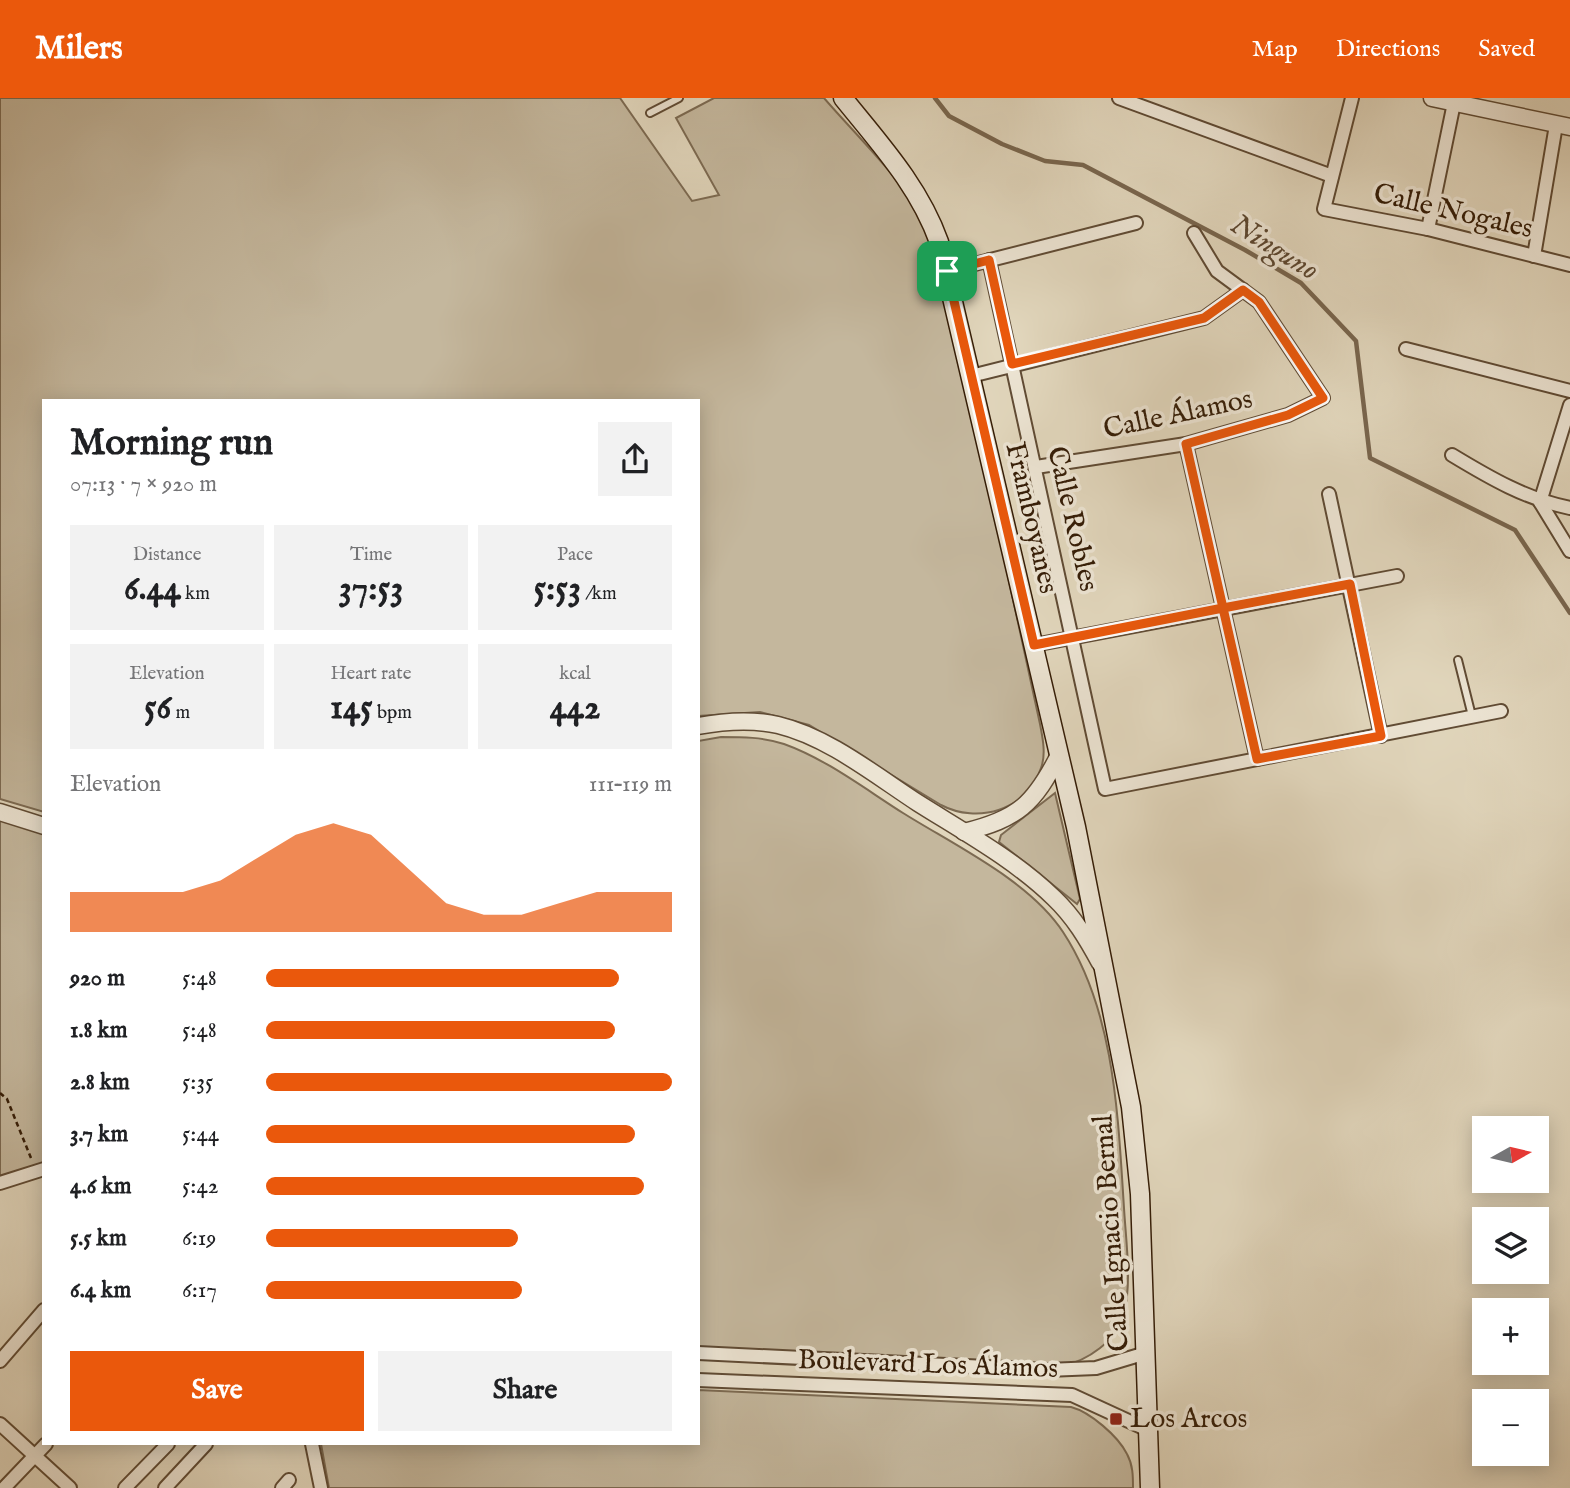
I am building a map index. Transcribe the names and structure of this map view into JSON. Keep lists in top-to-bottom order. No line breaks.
{"streets":{"main road":["Framboyanes","Calle Ignacio Bernal"],"street":["Calle Nogales","Calle Álamos","Calle Robles","Boulevard Los Álamos"]},"crossings":[["Calle Álamos","Calle Robles"],["Framboyanes","Calle Ignacio Bernal"],["Calle Ignacio Bernal","Boulevard Los Álamos"]],"water":["Ninguno"],"places":{"transit":["Los Arcos"]},"north":"right","page":{"header":"Milers","nav":["Map","Directions","Saved"],"heading":["Morning run","07:13 · 7 × 920 m"],"stats":[["Distance","6.44 km"],["Time","37:53"],["Pace","5:53 /km"],["Elevation","56 m"],["Heart rate","145 bpm"],["kcal","442"]],"chart":["Elevation","111–119 m"],"list":[{"name":"920 m","note":"5:48"},{"name":"1.8 km","note":"5:48"},{"name":"2.8 km","note":"5:35"},{"name":"3.7 km","note":"5:44"},{"name":"4.6 km","note":"5:42"},{"name":"5.5 km","note":"6:19"},{"name":"6.4 km","note":"6:17"}],"map_buttons":["+","−"],"buttons":["Save","Share"]}}
